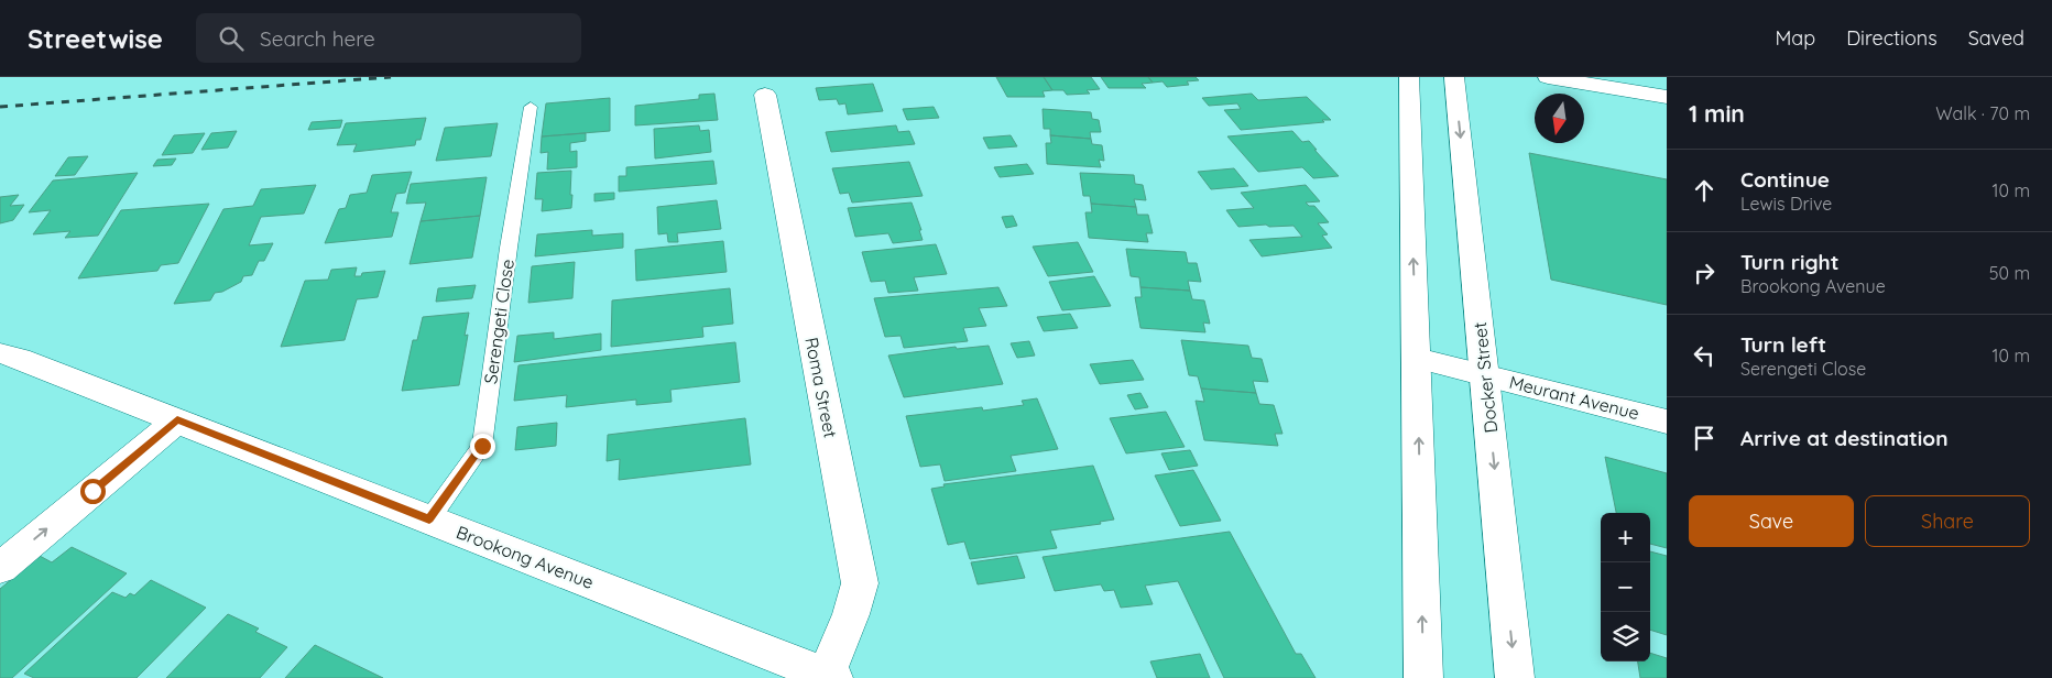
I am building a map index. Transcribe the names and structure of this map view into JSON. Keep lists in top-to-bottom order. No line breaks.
{"streets":{"street":["Docker Street","Roma Street","Meurant Avenue","Brookong Avenue"],"lane":["Serengeti Close"]},"crossings":[["Serengeti Close","Brookong Avenue"],["Docker Street","Meurant Avenue"],["Roma Street","Brookong Avenue"]],"north":"bottom","page":{"header":"Streetwise","search":"Search here","nav":["Map","Directions","Saved"],"heading":["1 min","Walk · 70 m"],"list":[["Continue","Lewis Drive","10 m"],["Turn right","Brookong Avenue","50 m"],["Turn left","Serengeti Close","10 m"],"Arrive at destination"],"buttons":["Save","Share"],"map_buttons":["+","−"]}}
